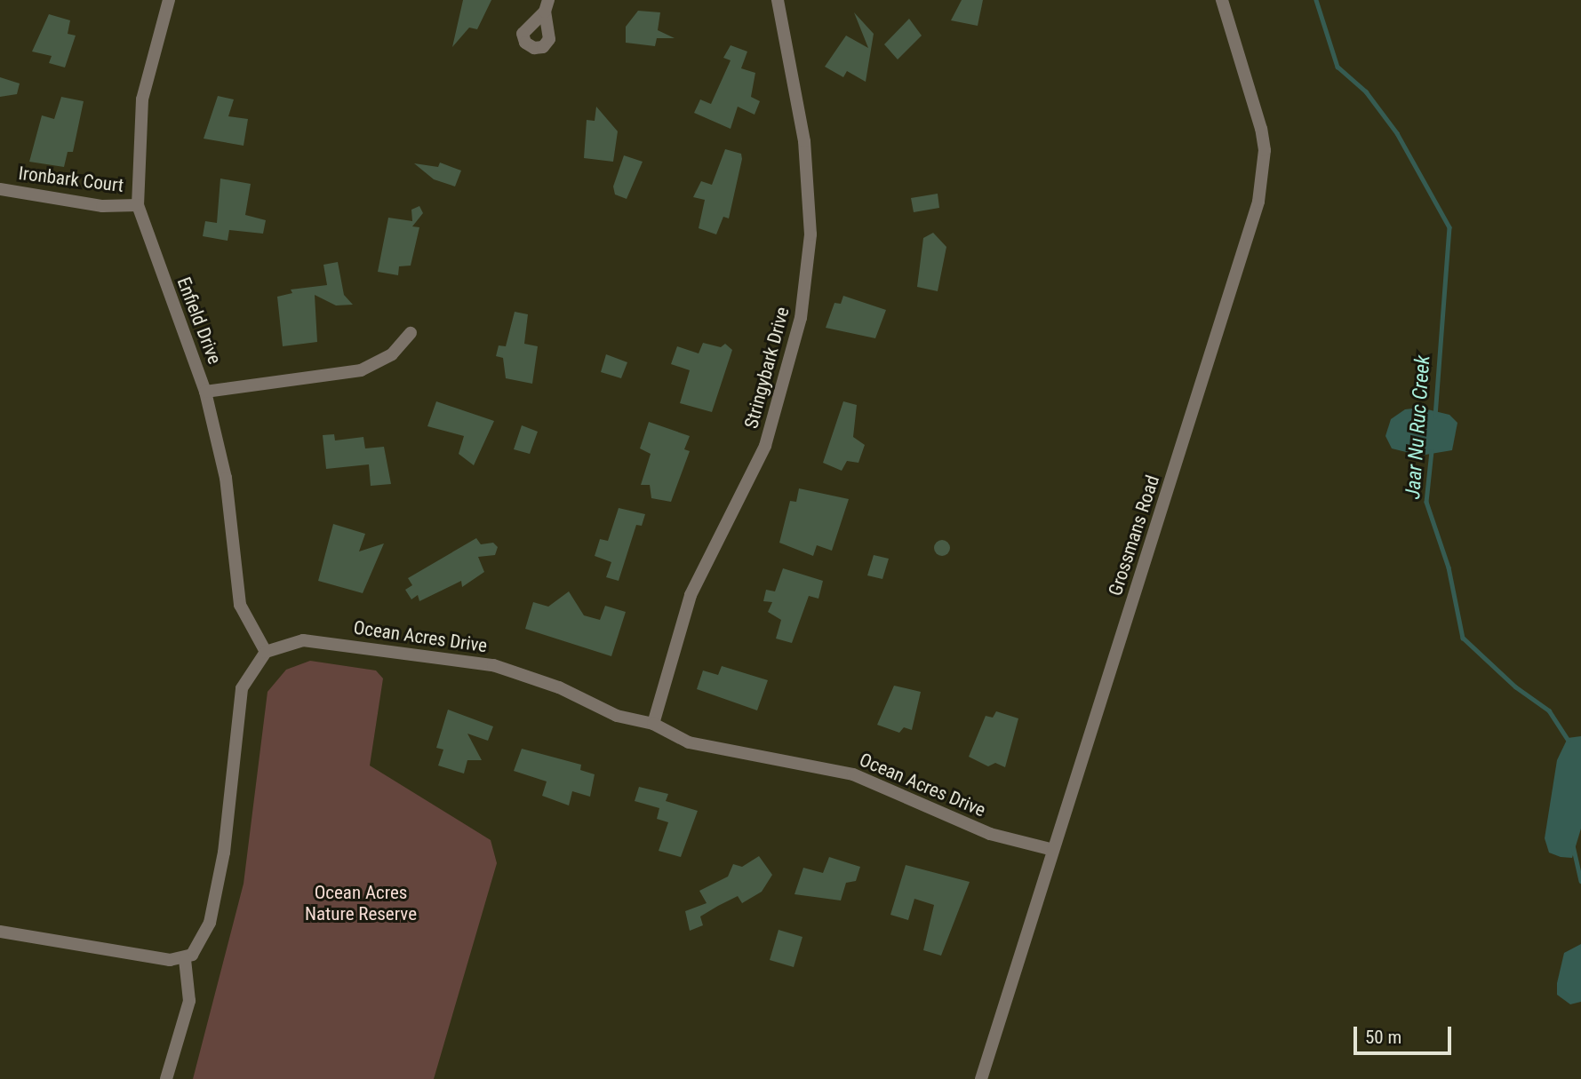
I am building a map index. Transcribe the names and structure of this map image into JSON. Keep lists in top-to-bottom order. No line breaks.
{"streets":{"street":["Ironbark Court","Enfield Drive","Stringybark Drive","Grossmans Road","Ocean Acres Drive"]},"crossings":[["Ironbark Court","Enfield Drive"],["Enfield Drive","Ocean Acres Drive"],["Stringybark Drive","Ocean Acres Drive"],["Grossmans Road","Ocean Acres Drive"]],"water":["Jaar Nu Ruc Creek"],"parks":["Ocean Acres Nature Reserve"],"scale_bar":"50 m"}
